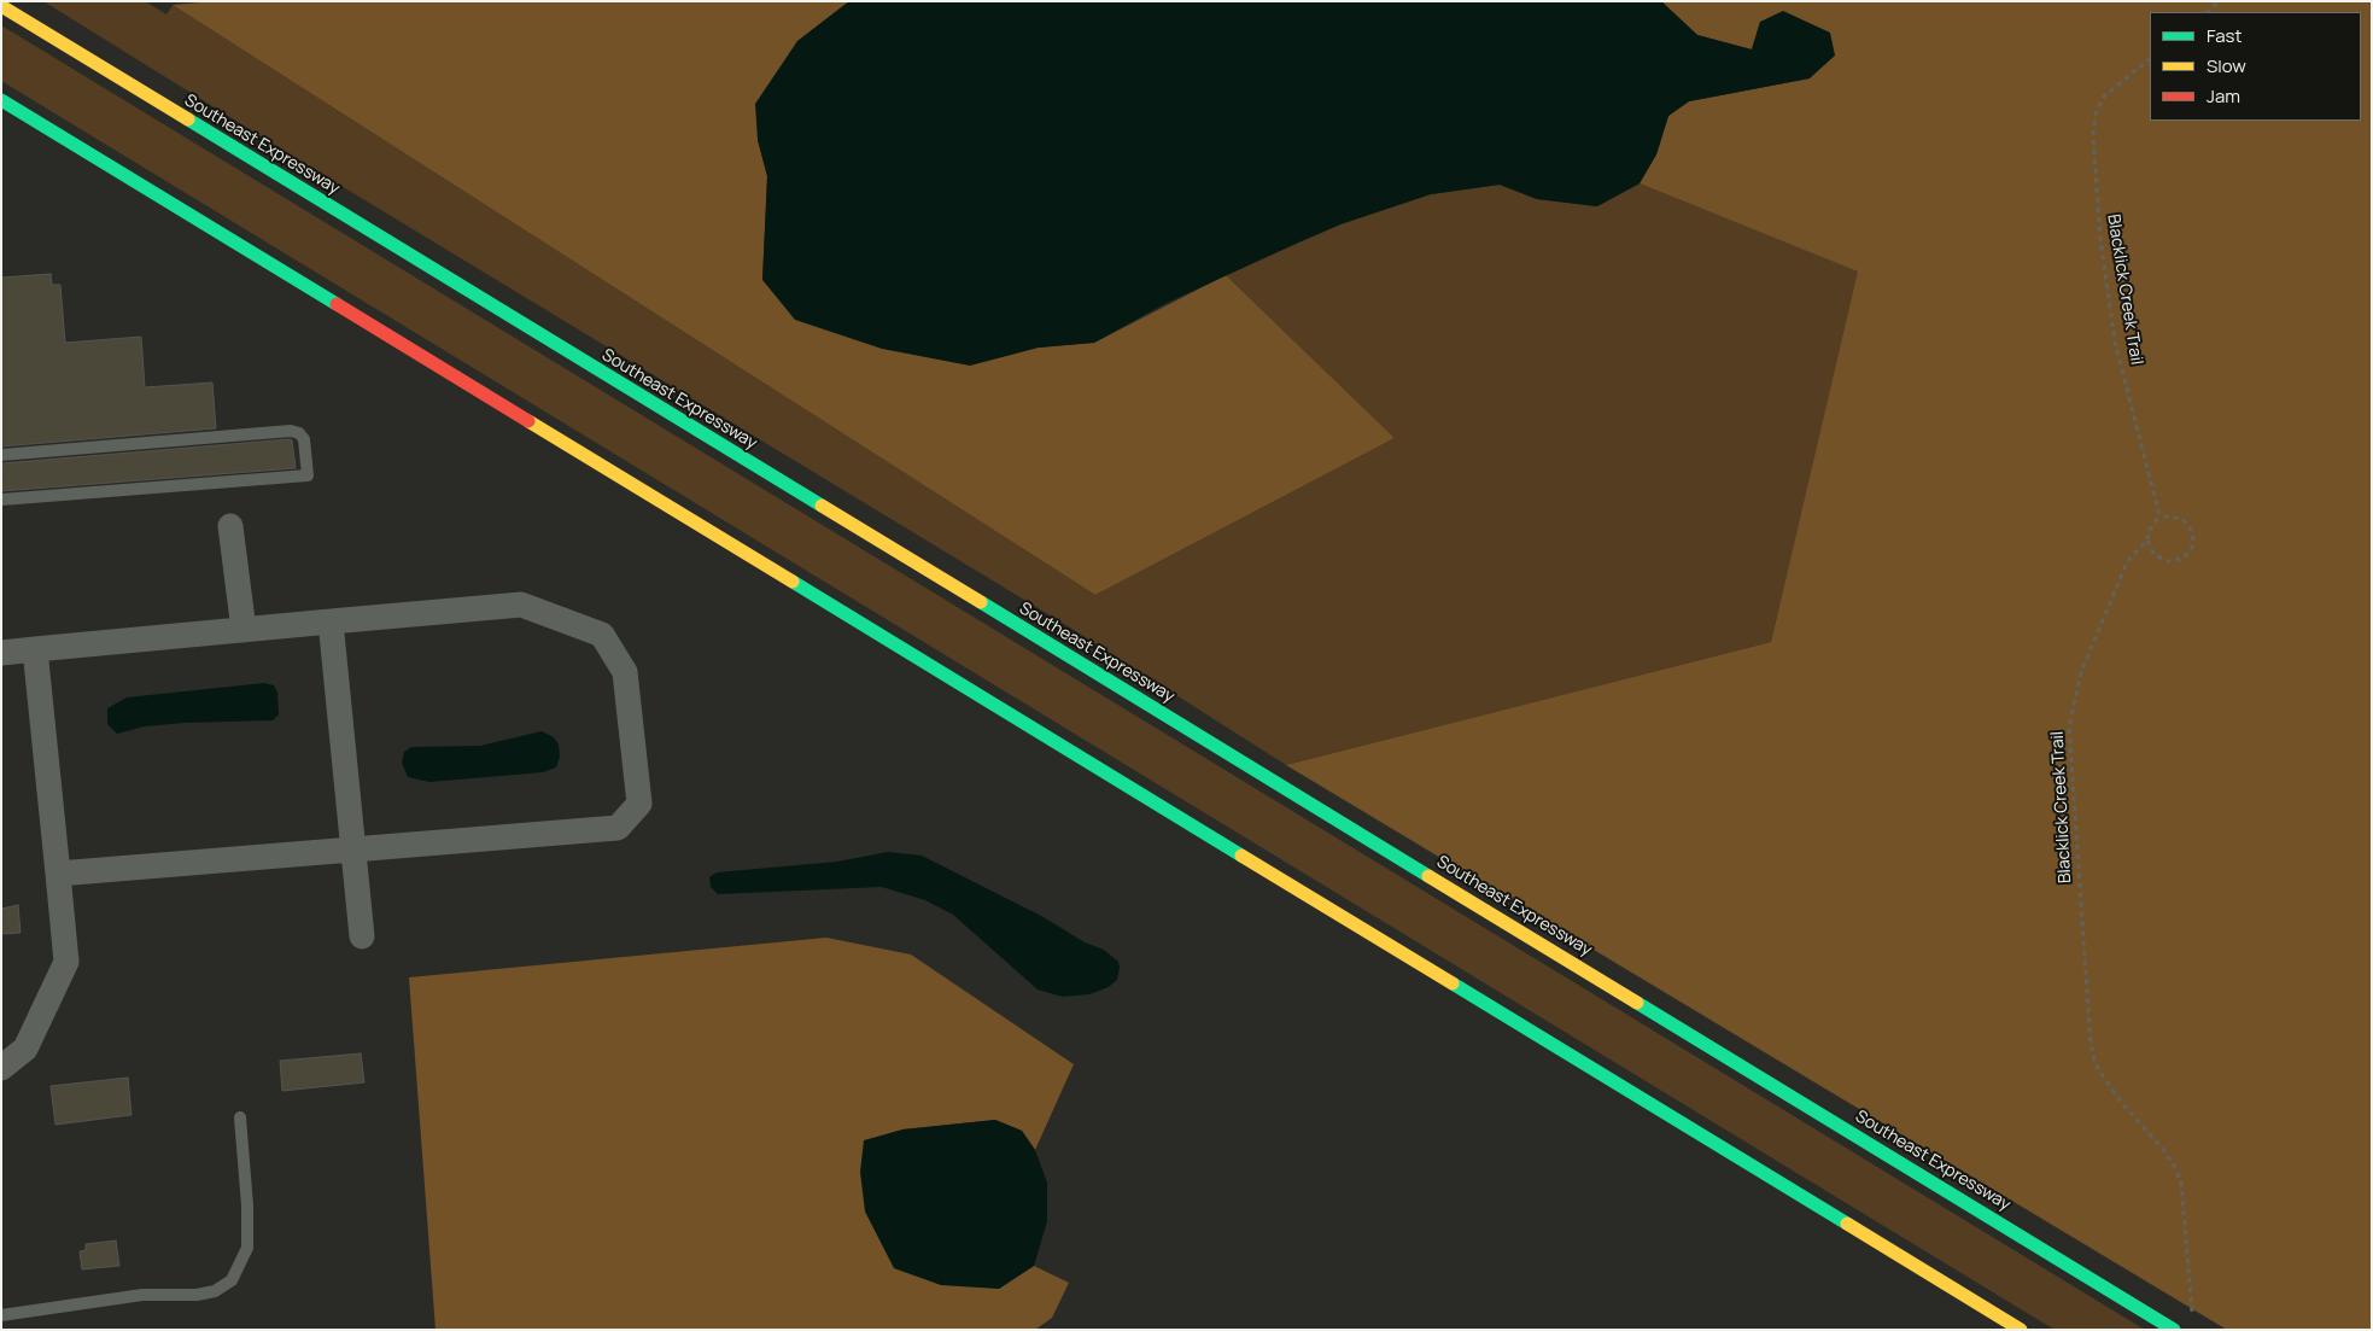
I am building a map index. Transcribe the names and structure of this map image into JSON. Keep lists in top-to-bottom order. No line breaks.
{"streets":{"highway":["Southeast Expressway"],"path":["Blacklick Creek Trail"]},"legend":["Fast","Slow","Jam"]}
